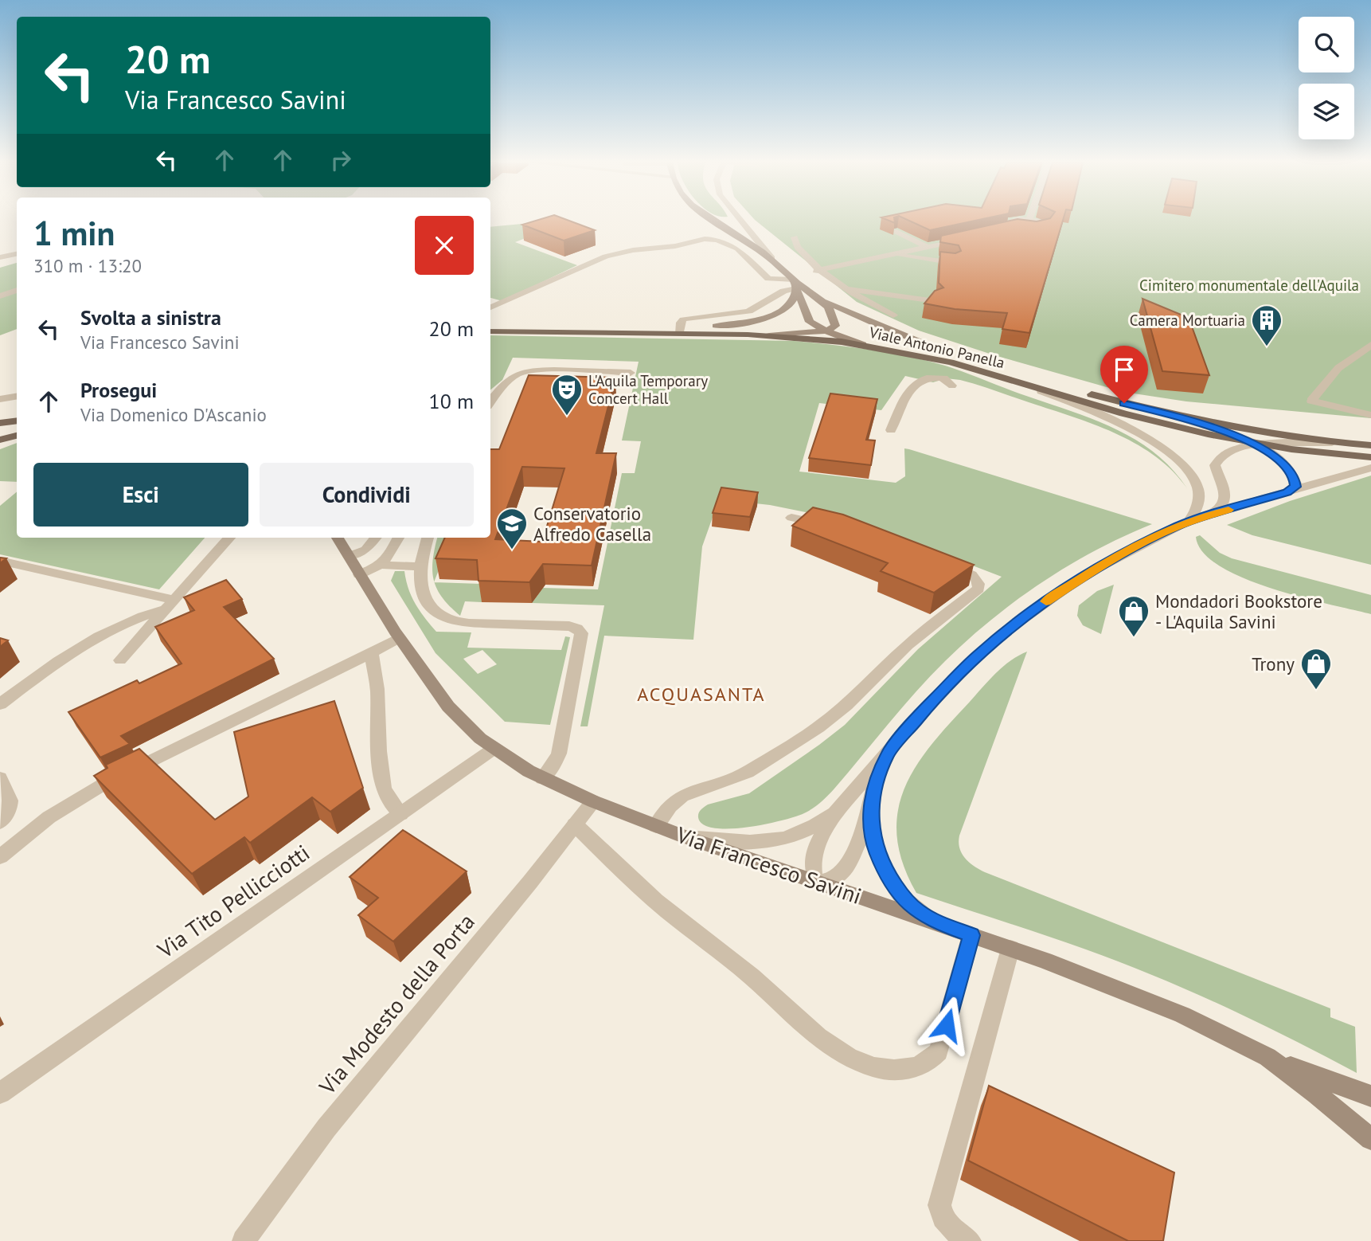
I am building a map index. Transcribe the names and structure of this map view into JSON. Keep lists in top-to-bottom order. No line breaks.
{"streets":{"main road":["Viale Antonio Panella","Via Francesco Savini"],"street":["Via Tito Pellicciotti","Via Modesto della Porta"]},"crossings":[["Via Francesco Savini","Via Tito Pellicciotti"],["Via Francesco Savini","Via Modesto della Porta"]],"districts":["ACQUASANTA"],"parks":["Cimitero monumentale dell'Aquila"],"places":{"building":["Camera Mortuaria"],"theatre":["L'Aquila Temporary Concert Hall"],"school or university":["Conservatorio Alfredo Casella"],"shop":["Mondadori Bookstore - L'Aquila Savini","Trony"]},"page":{"turn":["20 m","Via Francesco Savini"],"heading":["1 min","310 m · 13:20"],"list":[{"name":"Svolta a sinistra","note":"Via Francesco Savini","value":"20 m"},{"name":"Prosegui","note":"Via Domenico D'Ascanio","value":"10 m"}],"buttons":["Esci","Condividi"]}}
